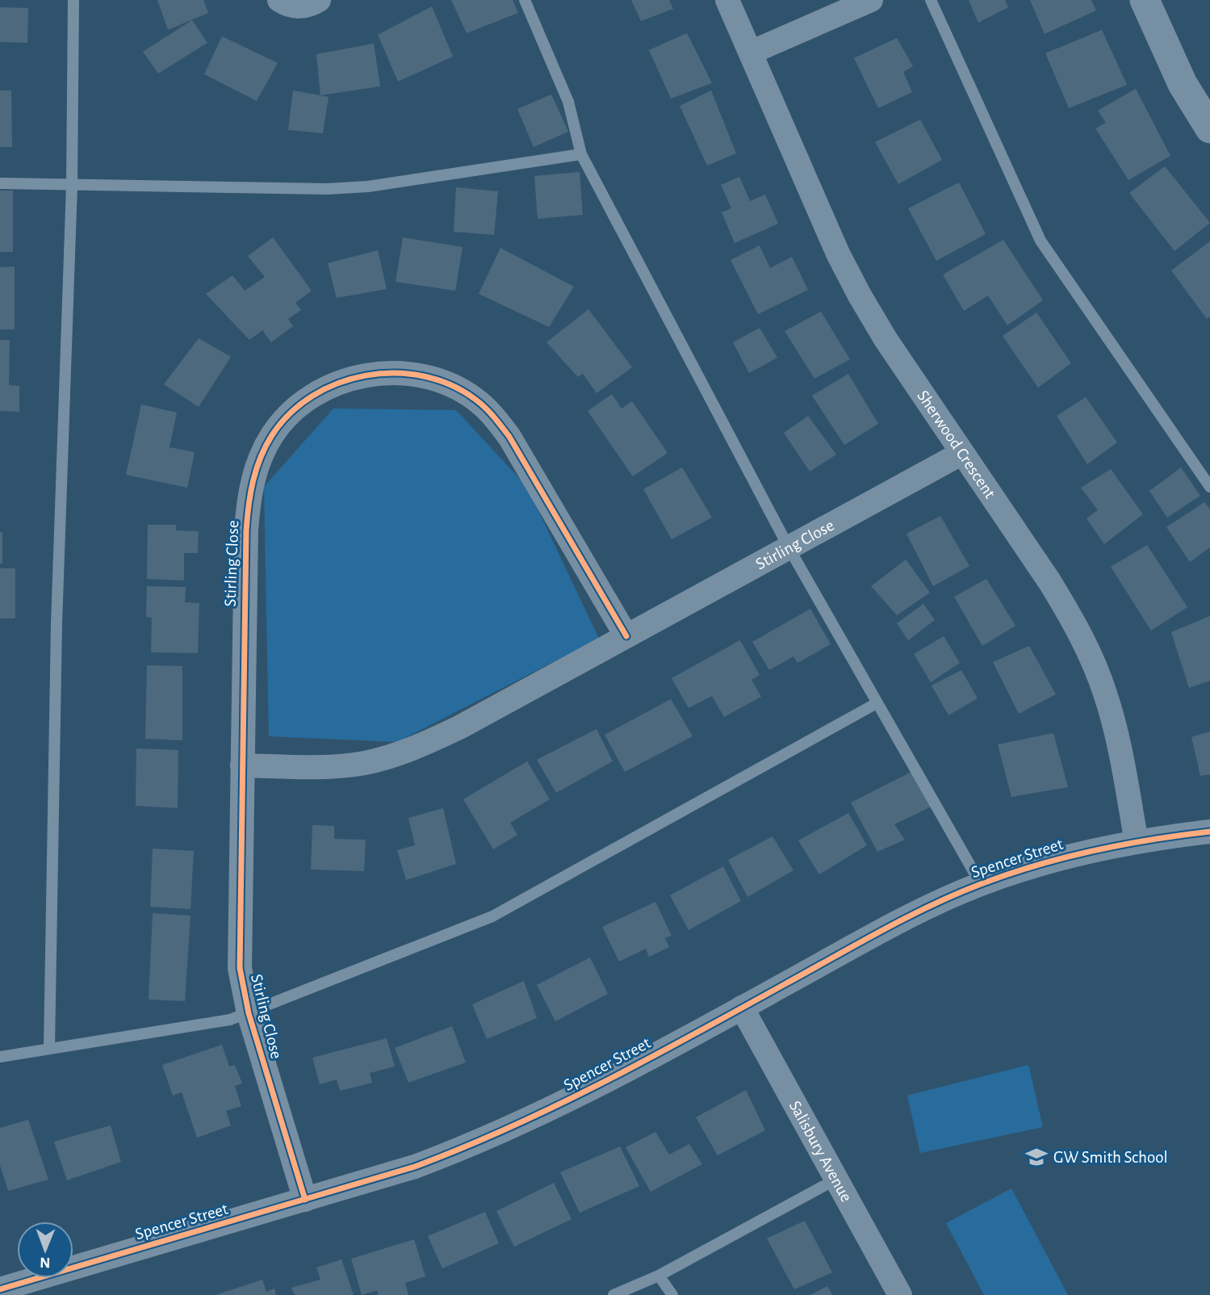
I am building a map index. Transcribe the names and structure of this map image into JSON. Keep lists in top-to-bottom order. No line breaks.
{"streets":{"street":["Sherwood Crescent","Stirling Close","Spencer Street","Salisbury Avenue"]},"crossings":[["Sherwood Crescent","Stirling Close"],["Sherwood Crescent","Spencer Street"],["Stirling Close","Spencer Street"],["Spencer Street","Salisbury Avenue"]],"places":{"school or university":["GW Smith School"]},"north":"bottom"}
